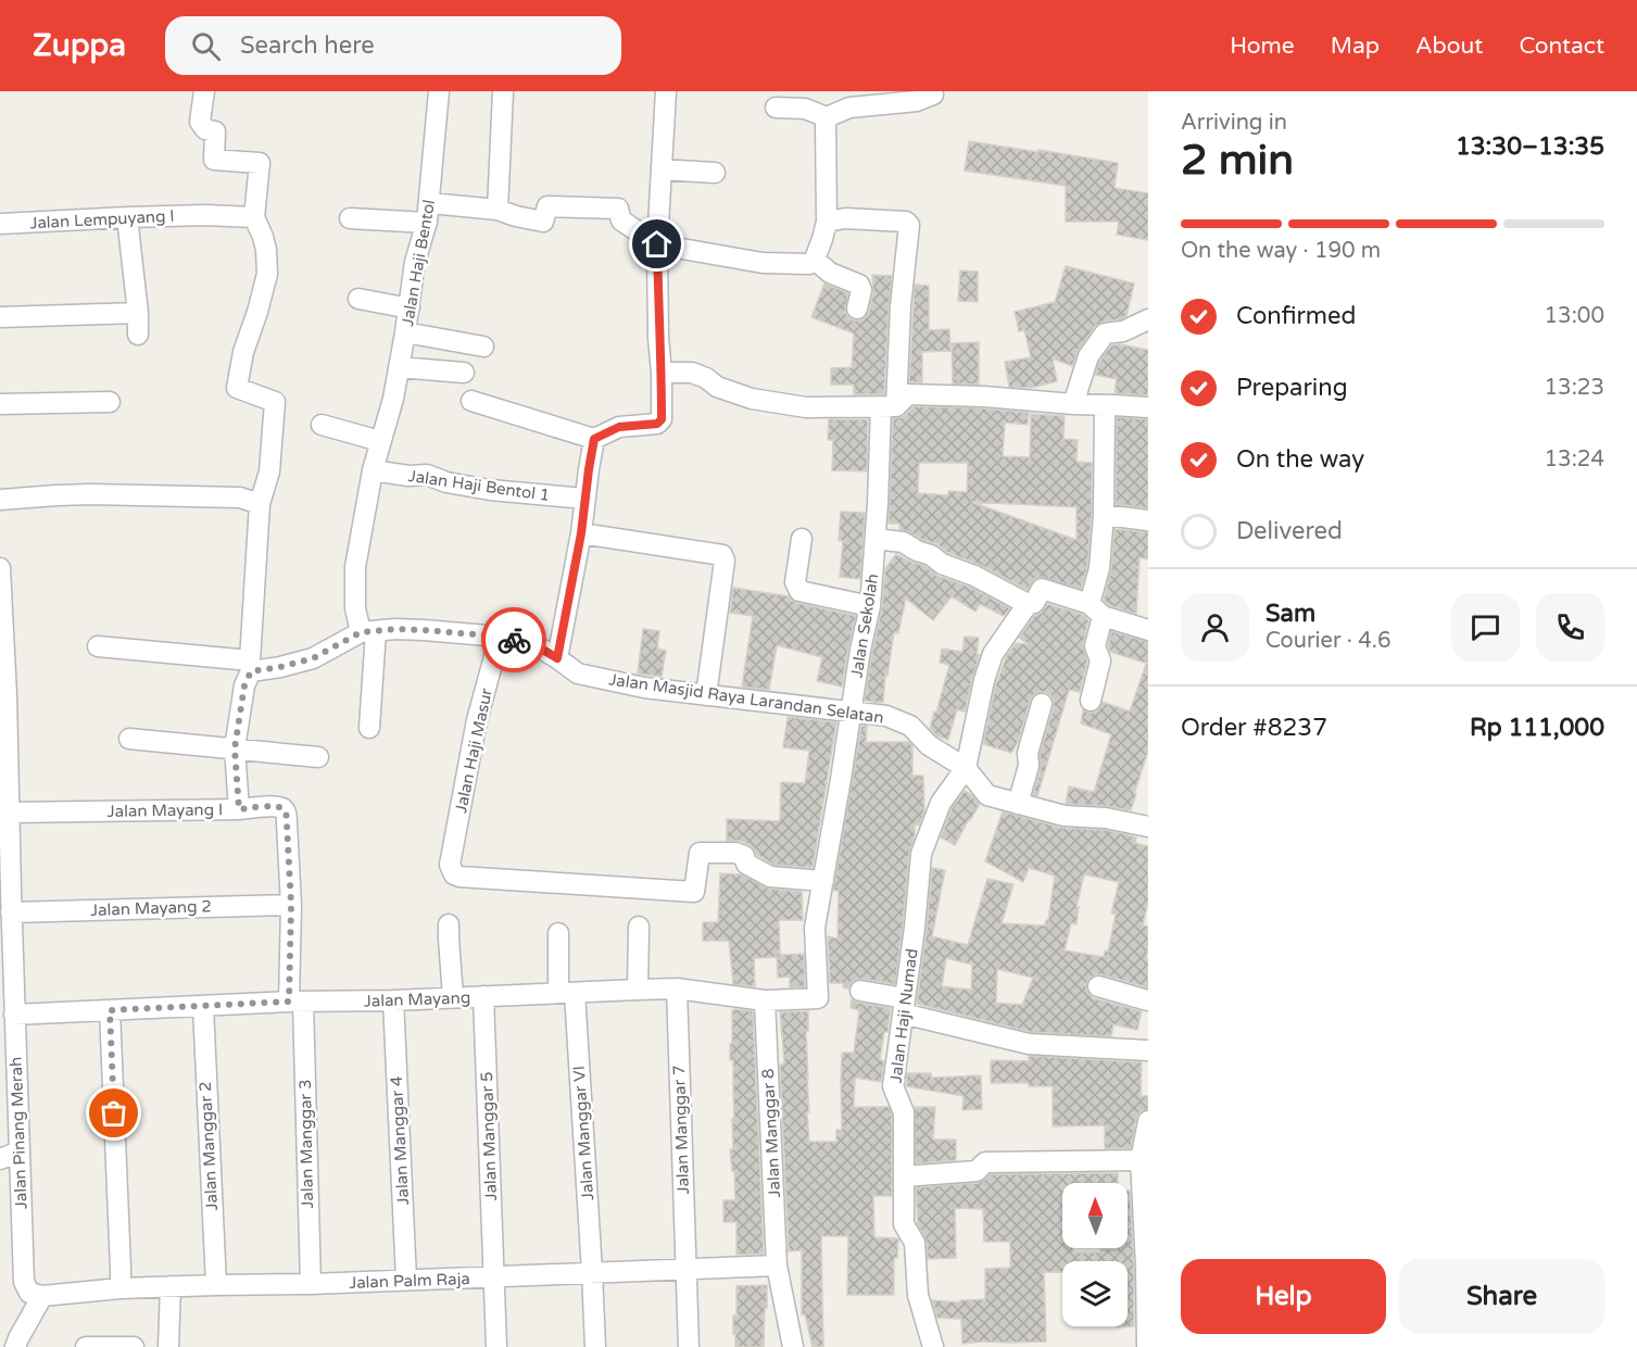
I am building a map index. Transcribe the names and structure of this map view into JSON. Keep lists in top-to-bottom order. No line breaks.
{"streets":{"street":["Jalan Lempuyang I","Jalan Haji Bentol","Jalan Haji Bentol 1","Jalan Sekolah","Jalan Masjid Raya Larandan Selatan","Jalan Haji Masur","Jalan Mayang I","Jalan Mayang 2","Jalan Mayang","Jalan Haji Numad","Jalan Manggar 7","Jalan Pinang Merah","Jalan Manggar VI","Jalan Manggar 8","Jalan Manggar 5","Jalan Manggar 4","Jalan Manggar 3","Jalan Manggar 2","Jalan Palm Raja"]},"crossings":[["Jalan Haji Bentol","Jalan Haji Bentol 1"],["Jalan Haji Bentol","Jalan Masjid Raya Larandan Selatan"],["Jalan Sekolah","Jalan Masjid Raya Larandan Selatan"],["Jalan Sekolah","Jalan Haji Masur"],["Jalan Sekolah","Jalan Mayang"],["Jalan Masjid Raya Larandan Selatan","Jalan Haji Masur"],["Jalan Masjid Raya Larandan Selatan","Jalan Haji Numad"],["Jalan Mayang I","Jalan Mayang 2"],["Jalan Mayang I","Jalan Mayang"],["Jalan Mayang I","Jalan Pinang Merah"],["Jalan Mayang I","Jalan Manggar 3"],["Jalan Mayang 2","Jalan Pinang Merah"],["Jalan Mayang","Jalan Manggar 7"],["Jalan Mayang","Jalan Pinang Merah"],["Jalan Mayang","Jalan Manggar VI"],["Jalan Mayang","Jalan Manggar 8"],["Jalan Mayang","Jalan Manggar 5"],["Jalan Mayang","Jalan Manggar 4"],["Jalan Mayang","Jalan Manggar 3"],["Jalan Mayang","Jalan Manggar 2"],["Jalan Manggar 7","Jalan Palm Raja"],["Jalan Pinang Merah","Jalan Palm Raja"],["Jalan Manggar VI","Jalan Palm Raja"],["Jalan Manggar 8","Jalan Palm Raja"],["Jalan Manggar 5","Jalan Palm Raja"],["Jalan Manggar 4","Jalan Palm Raja"],["Jalan Manggar 3","Jalan Palm Raja"],["Jalan Manggar 2","Jalan Palm Raja"]],"north":"top","page":{"header":"Zuppa","search":"Search here","nav":["Home","Map","About","Contact"],"heading":["2 min","Arriving in","13:30–13:35"],"panel":["Sam","Courier · 4.6","Order #8237","Rp 111,000"],"bar":"On the way · 190 m","list":[["Confirmed","13:00"],["Preparing","13:23"],["On the way","13:24"],"Delivered"],"buttons":["Help","Share"]}}
